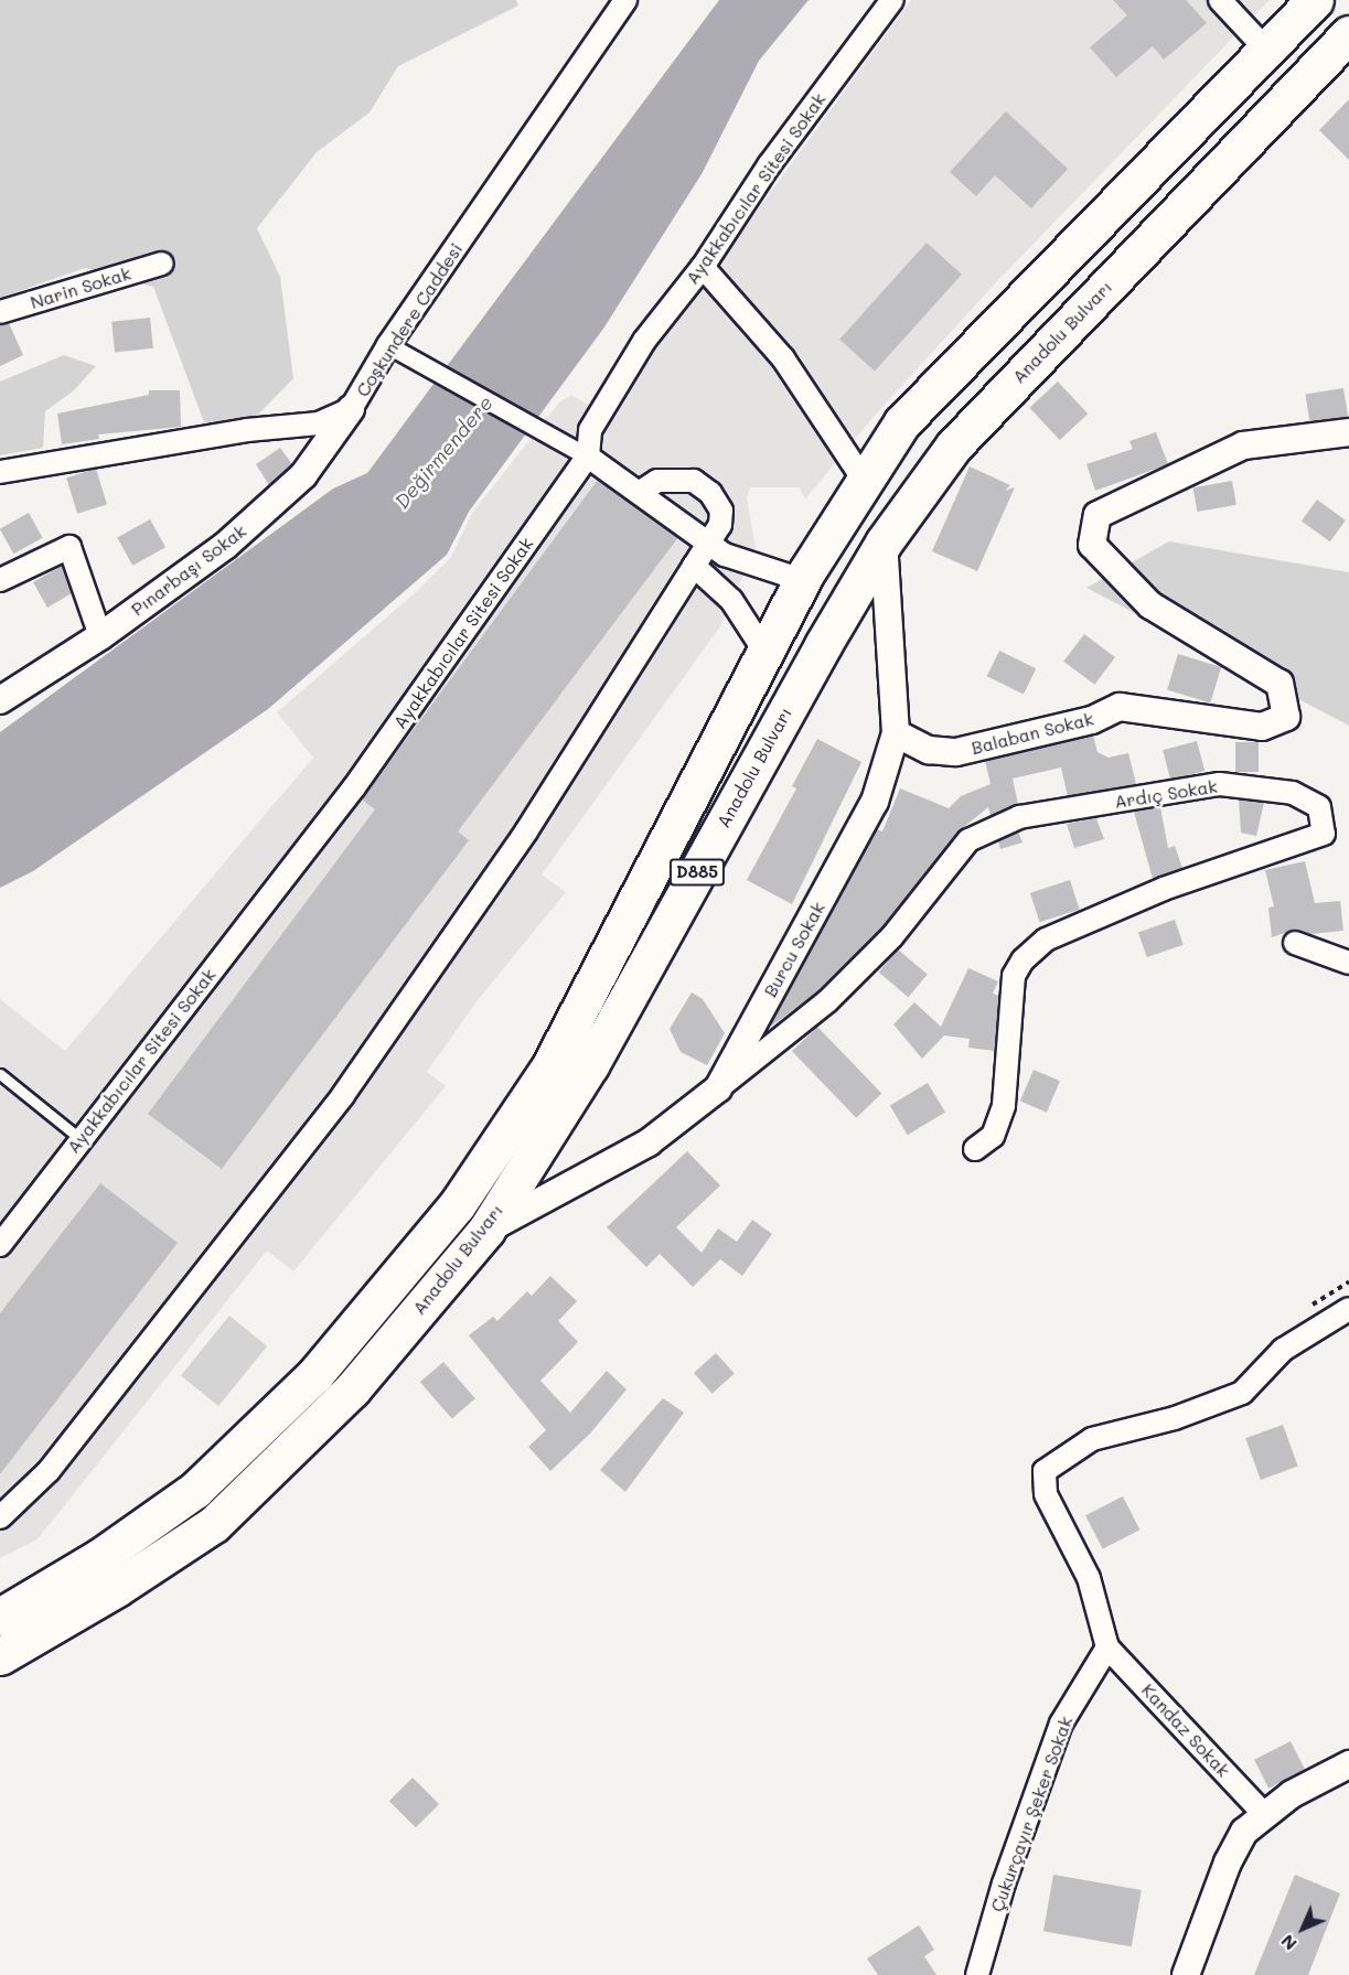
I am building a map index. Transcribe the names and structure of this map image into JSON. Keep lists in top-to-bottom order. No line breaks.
{"streets":{"highway":["Anadolu Bulvarı","D885"],"street":["Ayakkabıcılar Sitesi Sokak","Narin Sokak","Coşkundere Caddesi","Pınarbaşı Sokak","Balaban Sokak","Ardıç Sokak","Burcu Sokak","Kandaz Sokak","Çukurçayır Şeker Sokak"]},"crossings":[["Coşkundere Caddesi","Pınarbaşı Sokak"],["Anadolu Bulvarı","Burcu Sokak"],["Balaban Sokak","Burcu Sokak"],["Ardıç Sokak","Burcu Sokak"],["Kandaz Sokak","Çukurçayır Şeker Sokak"]],"water":["Değirmendere"],"north":"bottom left"}
